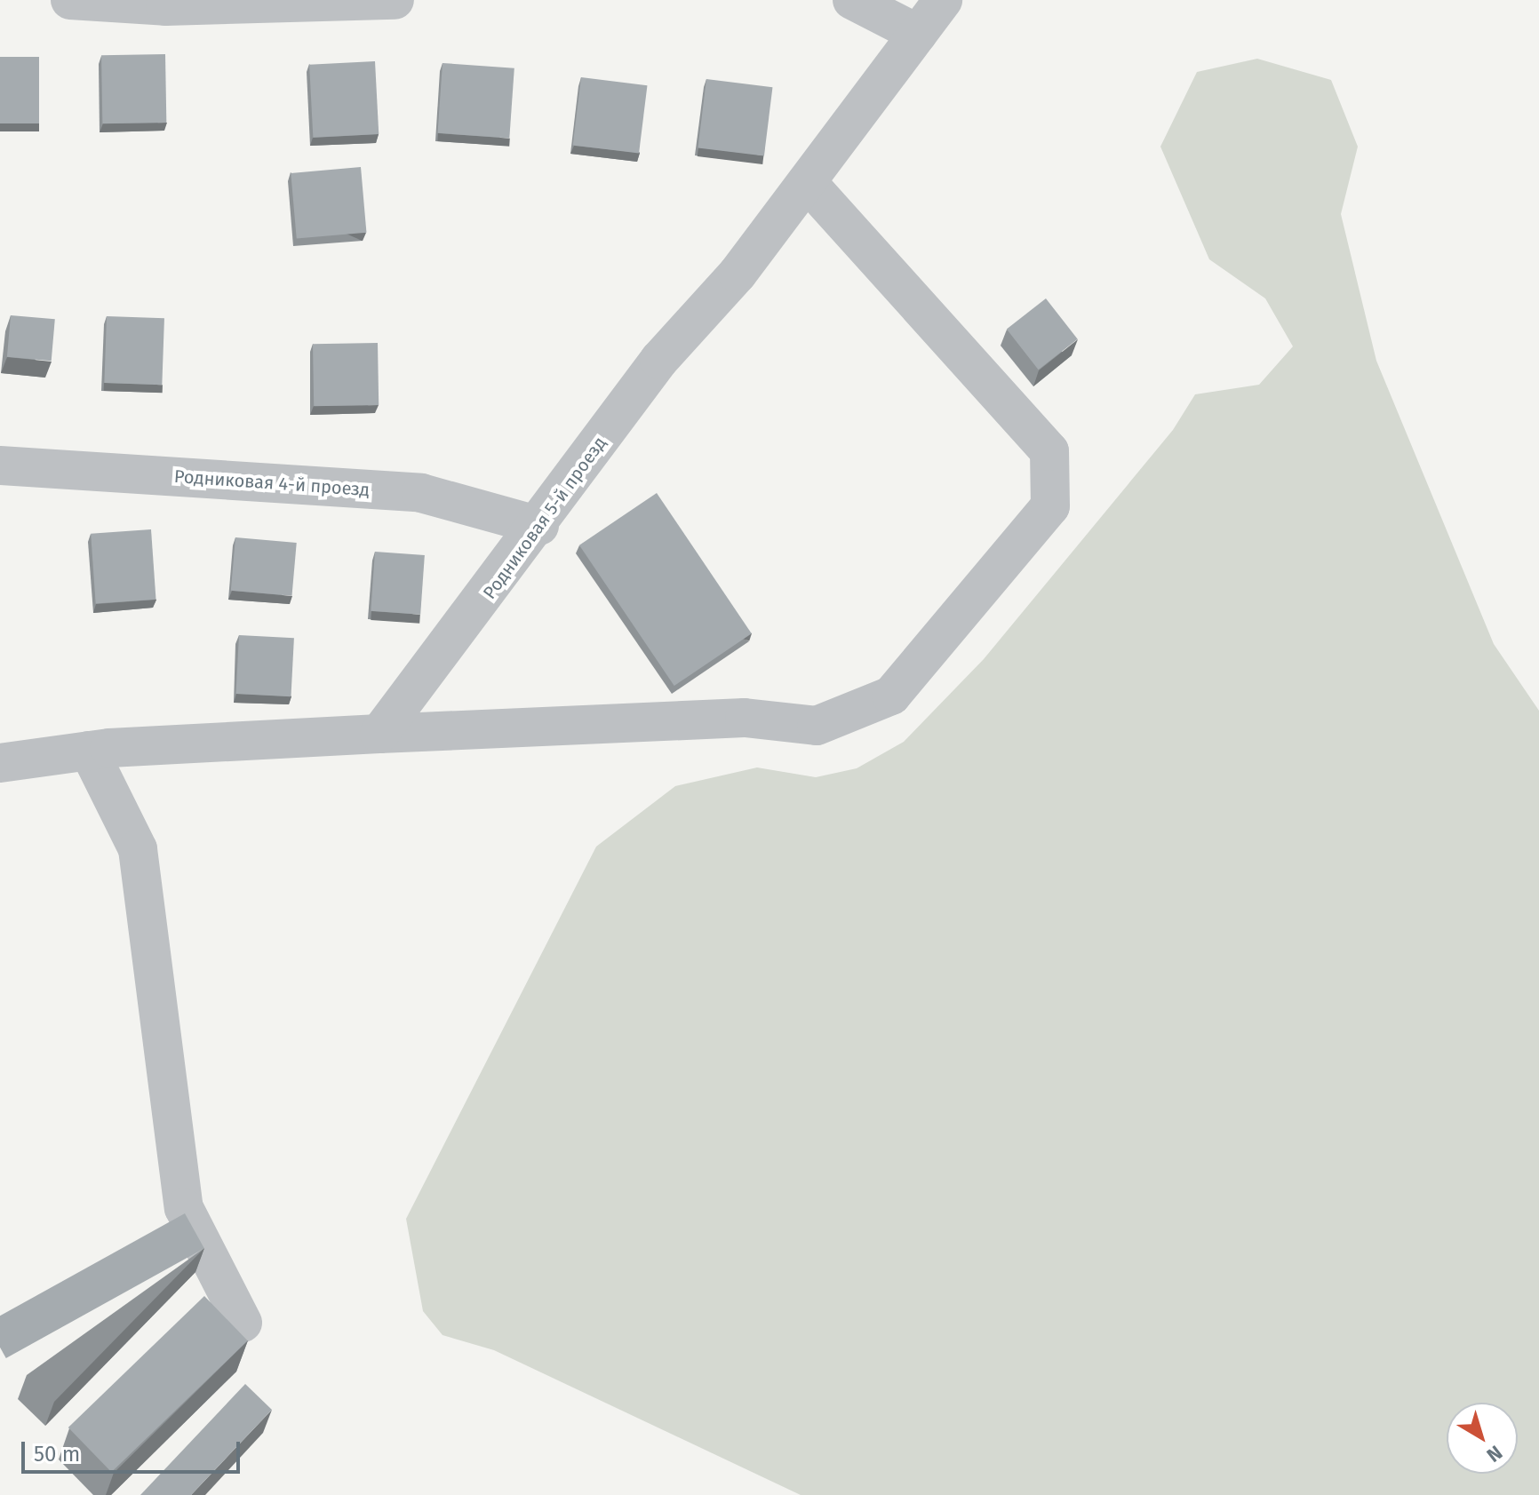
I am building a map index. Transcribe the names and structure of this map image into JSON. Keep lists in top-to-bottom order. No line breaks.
{"streets":{"street":["Родниковая 4-й проезд","Родниковая 5-й проезд"]},"crossings":[["Родниковая 4-й проезд","Родниковая 5-й проезд"]],"scale_bar":"50 m","north":"bottom right"}
